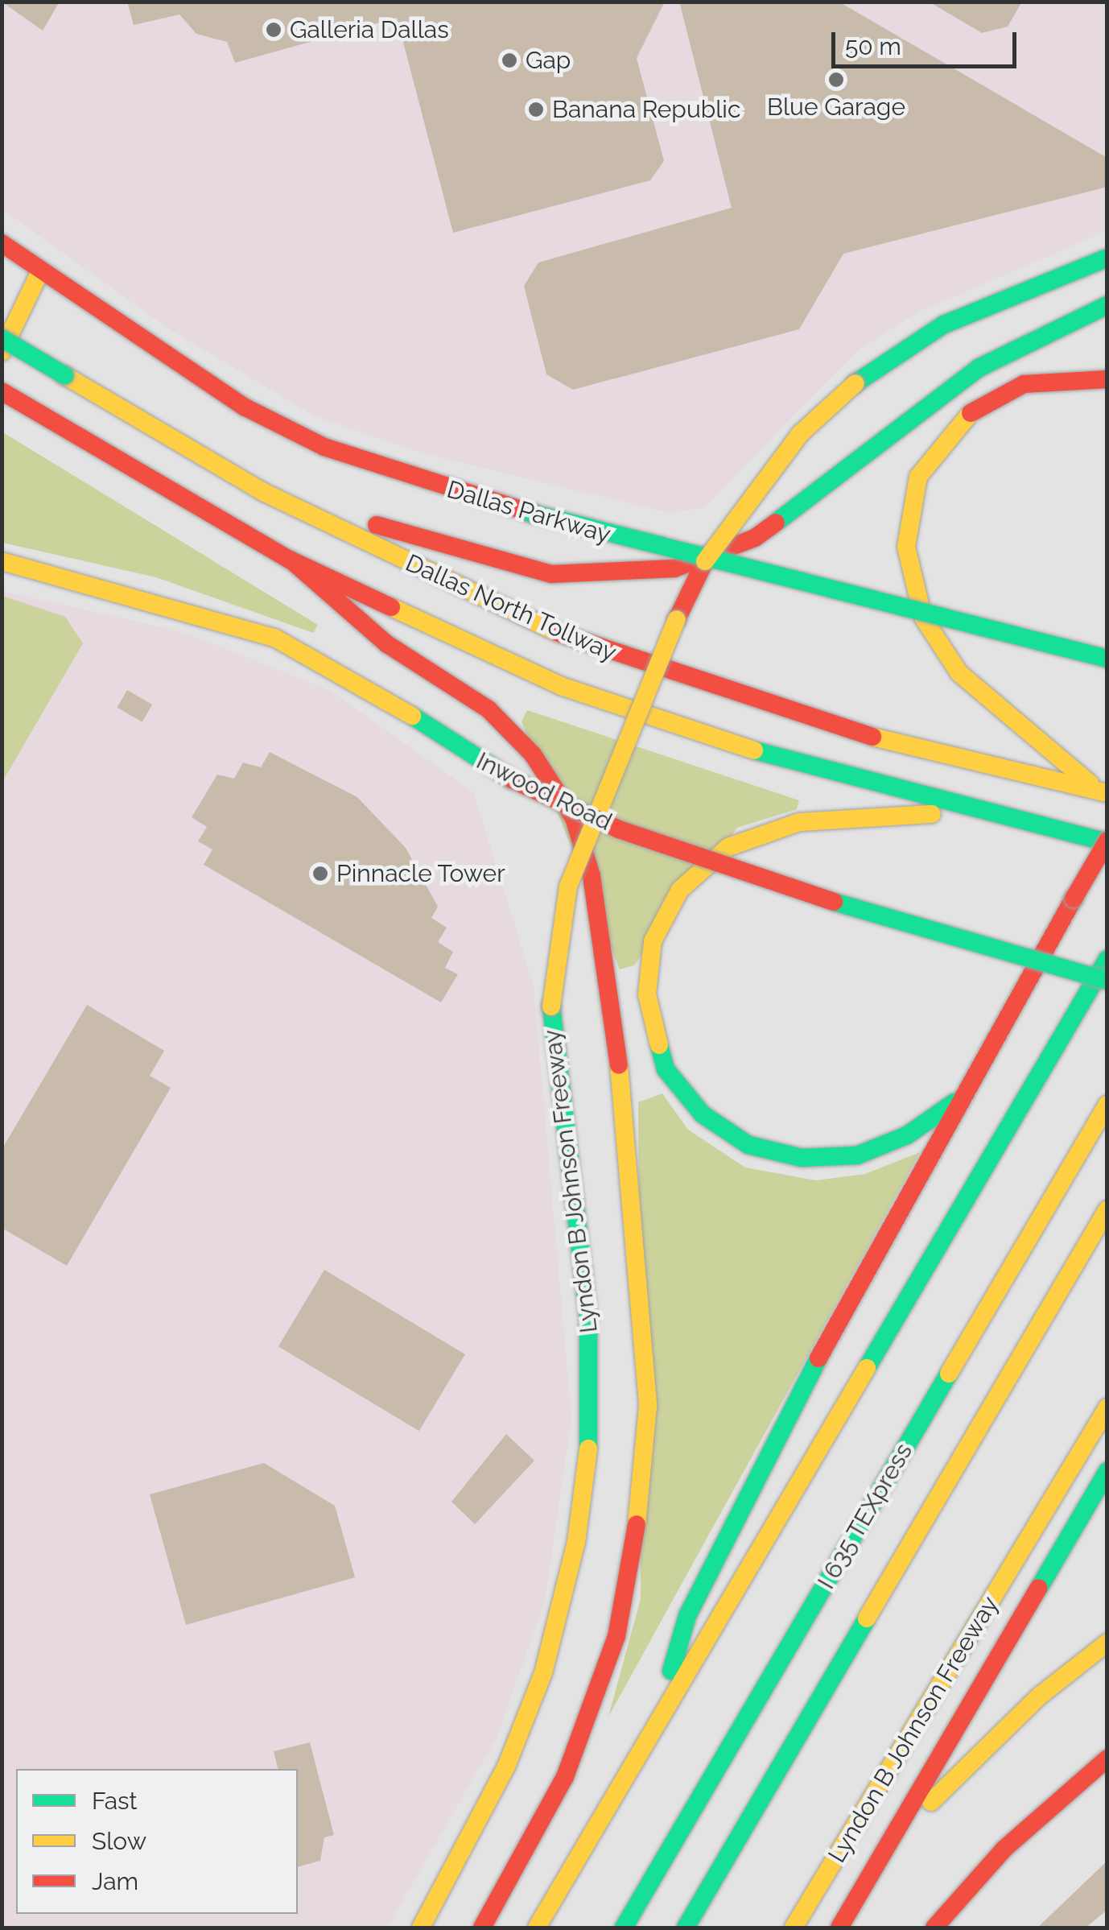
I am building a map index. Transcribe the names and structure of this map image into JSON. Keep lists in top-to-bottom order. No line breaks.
{"streets":{"main road":["Dallas Parkway","Dallas North Tollway","Inwood Road","Lyndon B Johnson Freeway","I 635 TEXpress"]},"crossings":[["Dallas Parkway","Lyndon B Johnson Freeway"],["Inwood Road","Lyndon B Johnson Freeway"]],"places":["Galleria Dallas","Gap","Blue Garage","Banana Republic","Pinnacle Tower"],"legend":["Fast","Slow","Jam"],"scale_bar":"50 m"}
